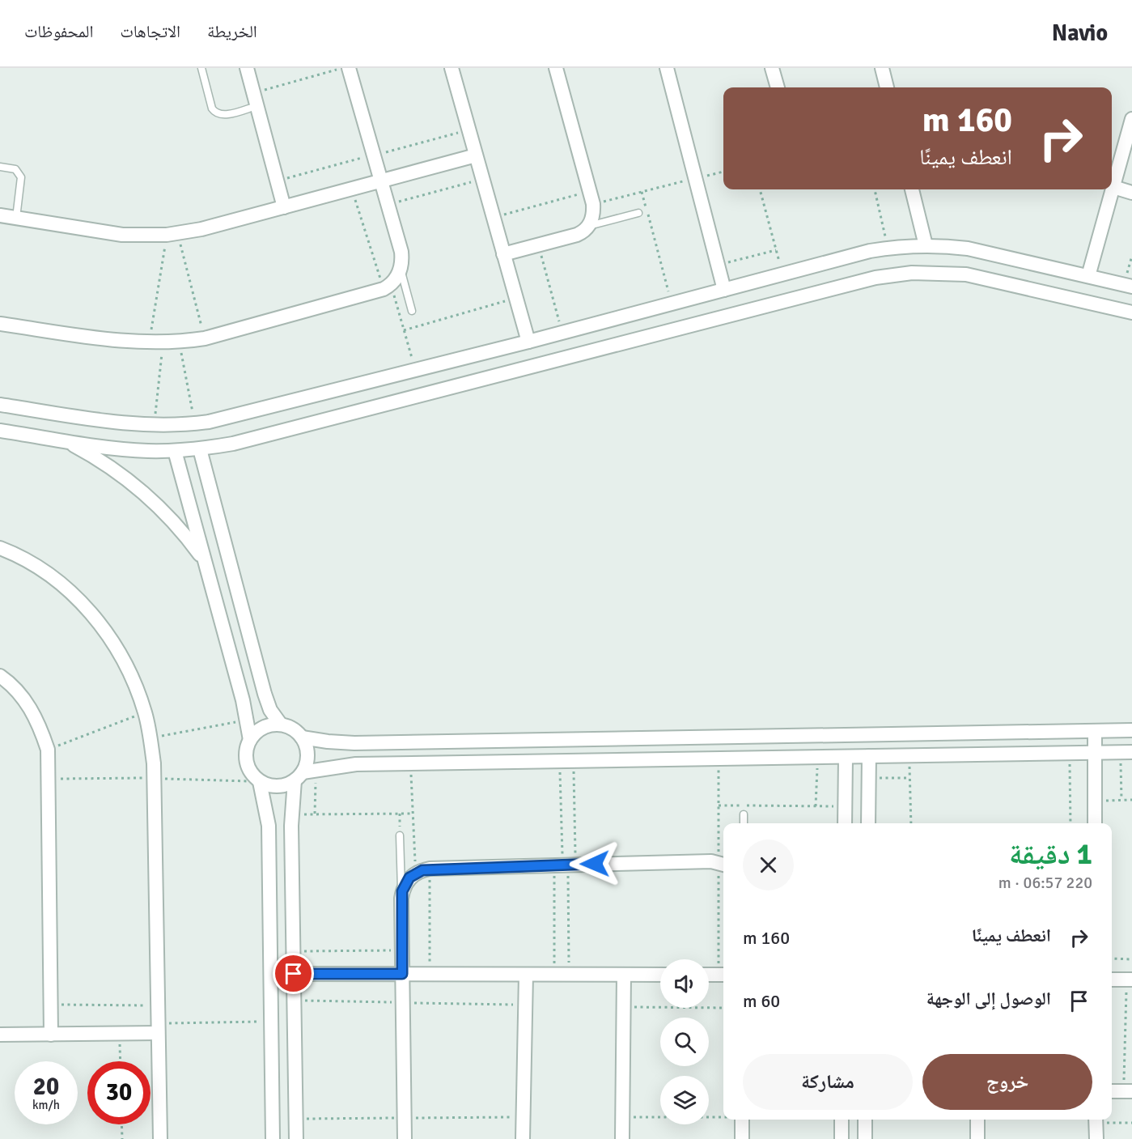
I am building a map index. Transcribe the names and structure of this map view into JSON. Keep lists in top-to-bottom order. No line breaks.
{"page":{"header":"Navio","nav":["الخريطة","الاتجاهات","المحفوظات"],"turn":["160 m","انعطف يمينًا"],"heading":["1 دقيقة","220 m · 06:57"],"list":[{"name":"انعطف يمينًا","value":"160 m"},{"name":"الوصول إلى الوجهة","value":"60 m"}],"buttons":["خروج","مشاركة"],"speed":"20 km/h","limit":"30"}}
